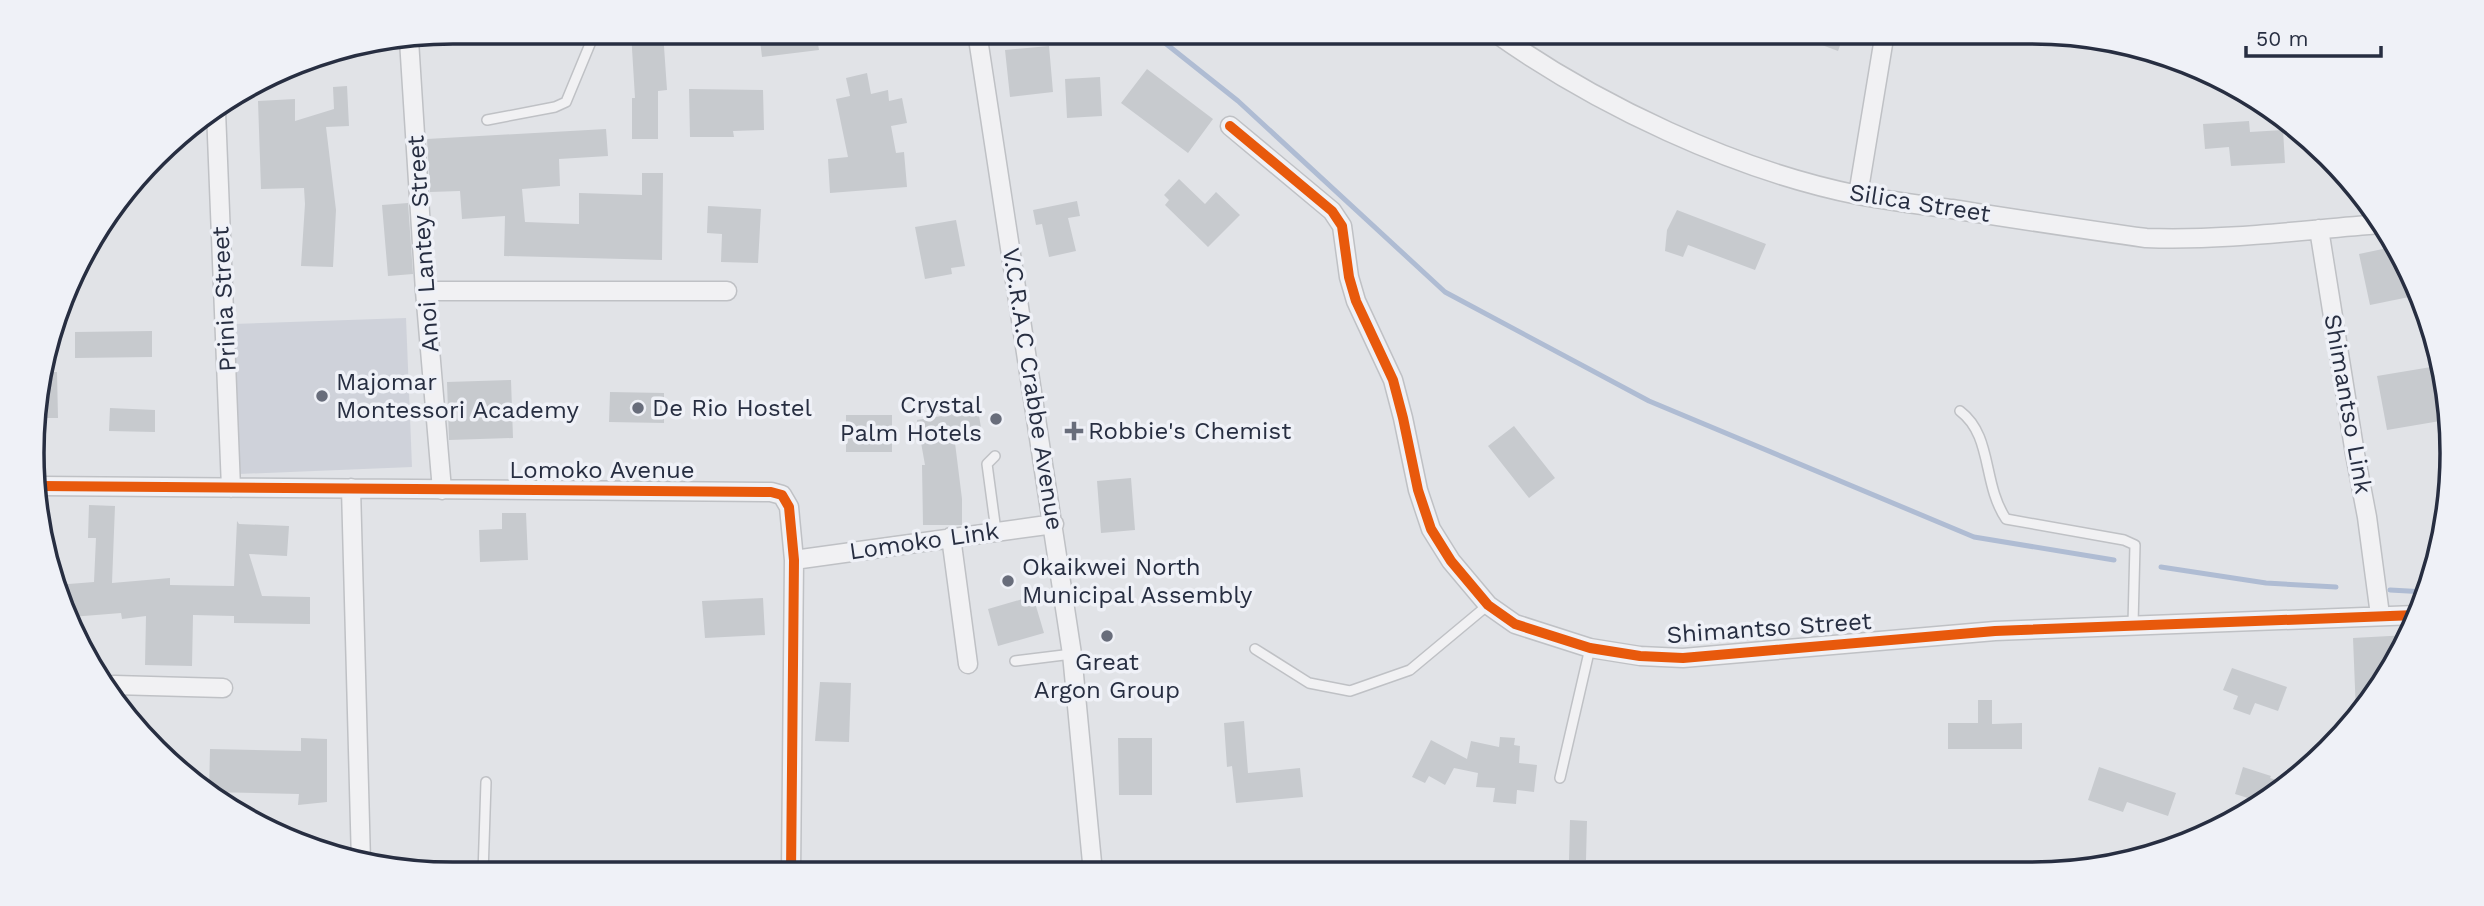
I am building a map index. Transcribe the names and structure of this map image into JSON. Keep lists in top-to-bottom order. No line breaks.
{"streets":{"street":["Silica Street","Anoi Lantey Street","Prinia Street","V.C.R.A.C Crabbe Avenue","Shimantso Link","Lomoko Avenue","Lomoko Link","Shimantso Street"]},"crossings":[["Silica Street","Shimantso Link"],["Anoi Lantey Street","Lomoko Avenue"],["Prinia Street","Lomoko Avenue"],["V.C.R.A.C Crabbe Avenue","Lomoko Link"],["Shimantso Link","Shimantso Street"],["Lomoko Avenue","Lomoko Link"]],"places":{"other":["Majomar Montessori Academy","De Rio Hostel","Crystal Palm Hotels","Okaikwei North Municipal Assembly","Great Argon Group"],"health":["Robbie's Chemist"]},"scale_bar":"50 m"}
